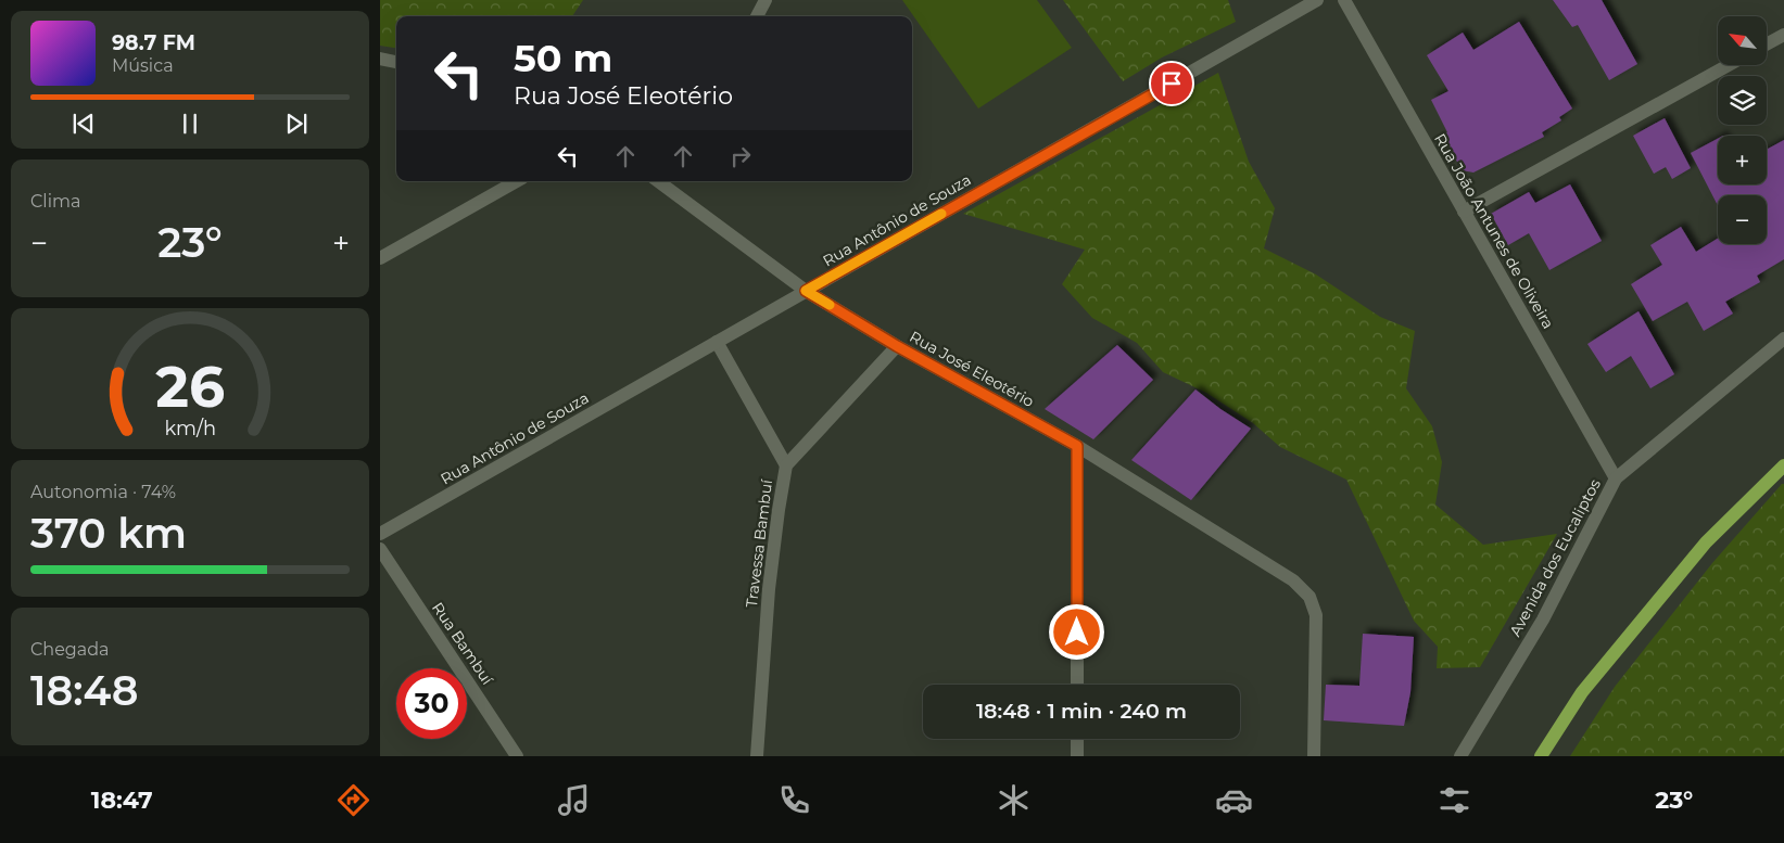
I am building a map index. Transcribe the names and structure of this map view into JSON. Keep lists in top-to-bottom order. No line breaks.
{"streets":{"street":["Rua Antônio de Souza","Rua João Antunes de Oliveira","Rua José Eleotério","Travessa Bambuí","Avenida dos Eucaliptos","Rua Bambuí"]},"crossings":[["Rua Antônio de Souza","Rua José Eleotério"],["Rua João Antunes de Oliveira","Avenida dos Eucaliptos"],["Rua José Eleotério","Travessa Bambuí"]],"north":"top left","page":{"map_buttons":["+","−"],"turn":["50 m","Rua José Eleotério"],"song":["98.7 FM","Música"],"tile":["Clima",["Autonomia · 74%","370 km"],["Chegada","18:48"]],"heat":["−","23°","+"],"limit":"30","trip":"18:48 · 1 min · 240 m","tabs":["18:47","23°"],"gauge":["26","km/h"]}}
